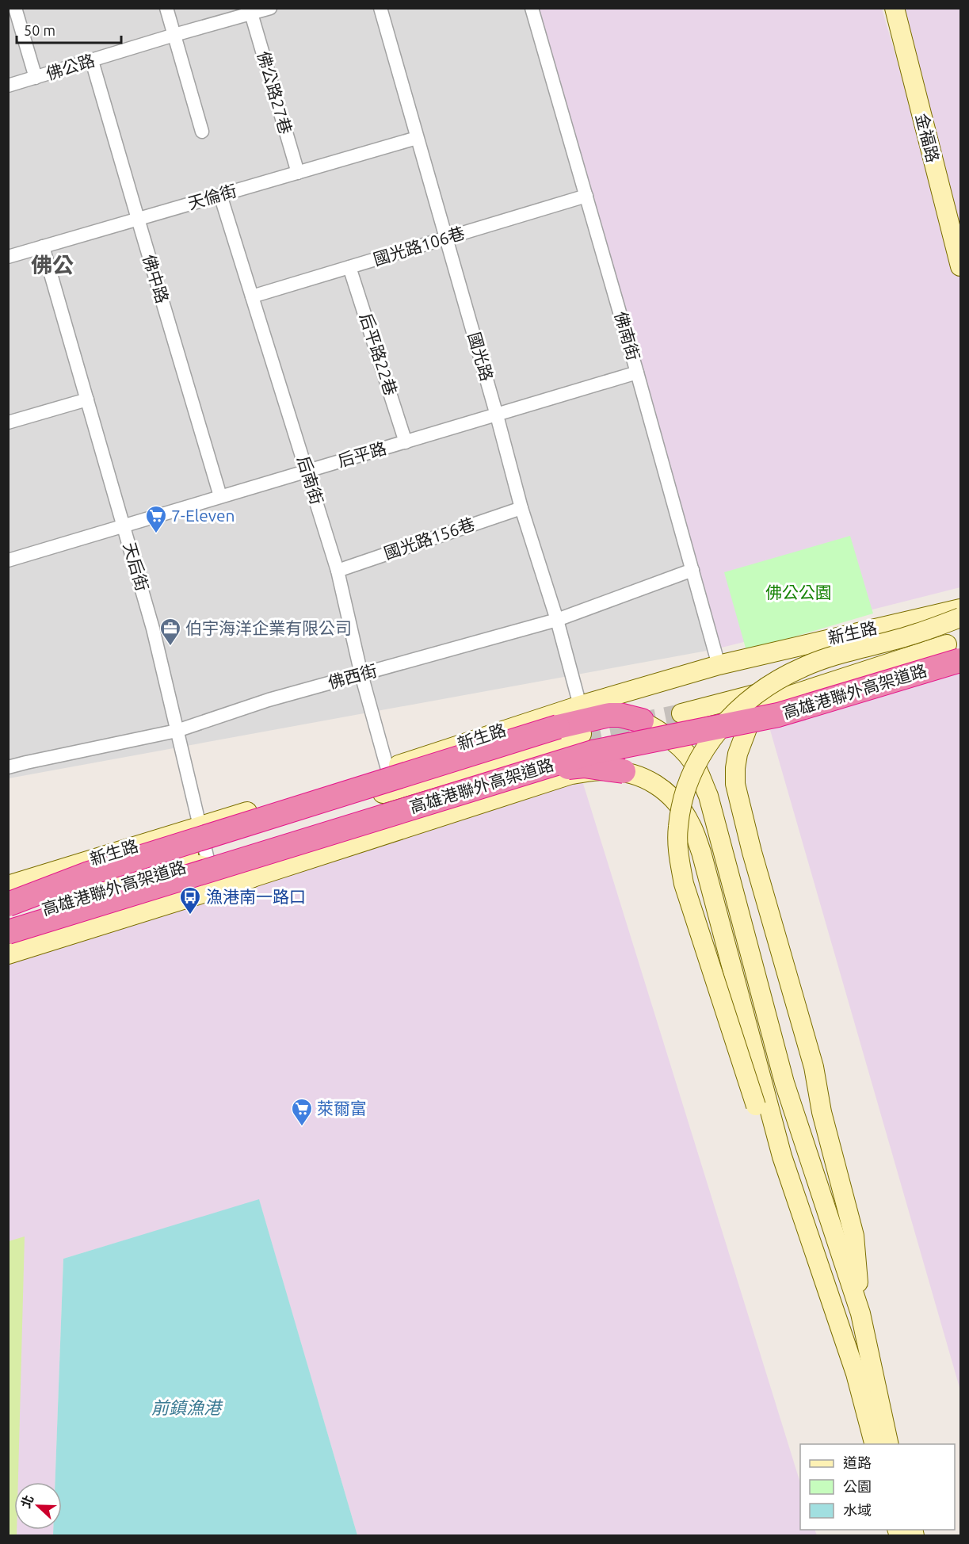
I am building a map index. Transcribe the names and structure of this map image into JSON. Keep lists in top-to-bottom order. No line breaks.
{"streets":{"highway":["高雄港聯外高架道路"],"street":["佛公路","佛公路27巷","金福路","天倫街","國光路106巷","佛中路","佛南街","后平路22巷","國光路","后平路","后南街","國光路156巷","天后街","新生路","佛西街"]},"crossings":[["佛公路","佛公路27巷"],["佛公路","佛中路"],["佛公路27巷","天倫街"],["天倫街","佛中路"],["天倫街","國光路"],["天倫街","后南街"],["天倫街","天后街"],["國光路106巷","佛南街"],["國光路106巷","后平路22巷"],["國光路106巷","國光路"],["國光路106巷","后南街"],["佛中路","后平路"],["佛南街","后平路"],["佛南街","新生路"],["佛南街","佛西街"],["后平路22巷","后平路"],["國光路","后平路"],["國光路","國光路156巷"],["國光路","新生路"],["國光路","佛西街"],["后平路","后南街"],["后平路","天后街"],["后南街","國光路156巷"],["后南街","新生路"],["后南街","佛西街"],["天后街","新生路"],["天后街","佛西街"],["新生路","高雄港聯外高架道路"]],"districts":["佛公"],"water":["前鎮漁港"],"parks":["佛公公園"],"places":{"supermarket":["7-Eleven","萊爾富"],"office":["伯宇海洋企業有限公司"],"bus stop":["漁港南一路口"]},"legend":["道路","公園","水域"],"scale_bar":"50 m","north":"left"}
